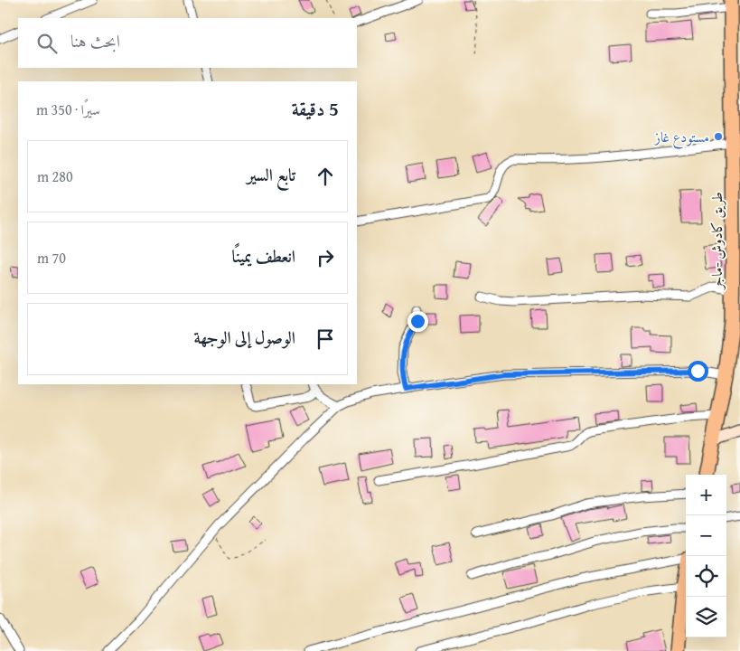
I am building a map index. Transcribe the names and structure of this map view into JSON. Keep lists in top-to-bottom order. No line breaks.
{"streets":{"highway":["طريق كادوش -ماجر"]},"places":["مستودع غاز"],"page":{"search":"ابحث هنا","heading":["5 دقيقة","سيرًا · 350 m"],"list":[["تابع السير","280 m"],["انعطف يمينًا","70 m"],"الوصول إلى الوجهة"],"map_buttons":["+","−"]}}
